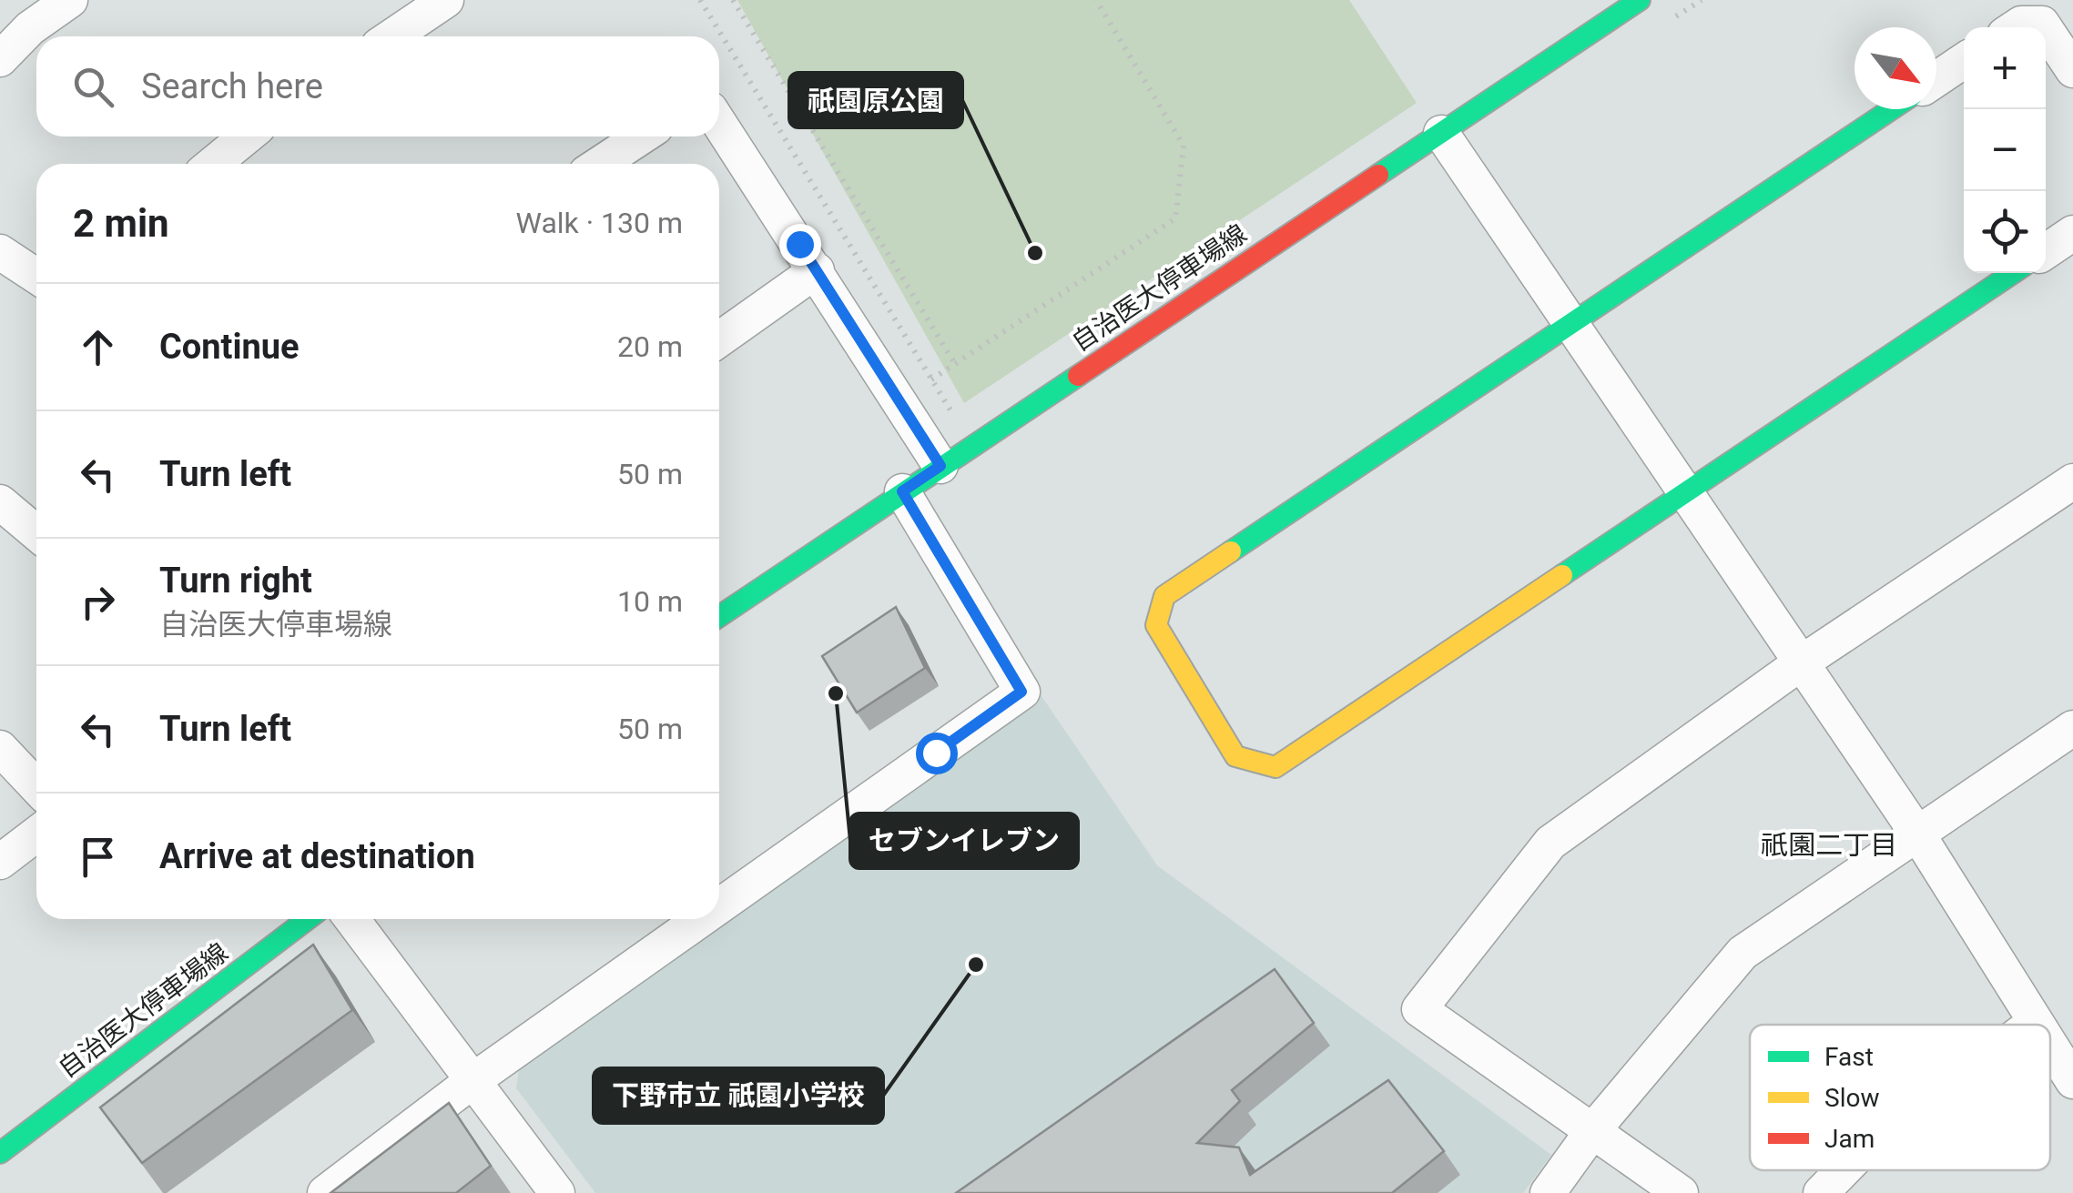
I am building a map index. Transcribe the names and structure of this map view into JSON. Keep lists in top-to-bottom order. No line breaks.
{"streets":{"street":["自治医大停車場線"]},"districts":["祇園二丁目"],"places":["祇園原公園","セブンイレブン","下野市立 祇園小学校"],"legend":["Fast","Slow","Jam"],"north":"bottom right","page":{"map_buttons":["+","−"],"search":"Search here","heading":["2 min","Walk · 130 m"],"list":[["Continue","20 m"],["Turn left","50 m"],["Turn right","自治医大停車場線","10 m"],["Turn left","50 m"],"Arrive at destination"]}}
